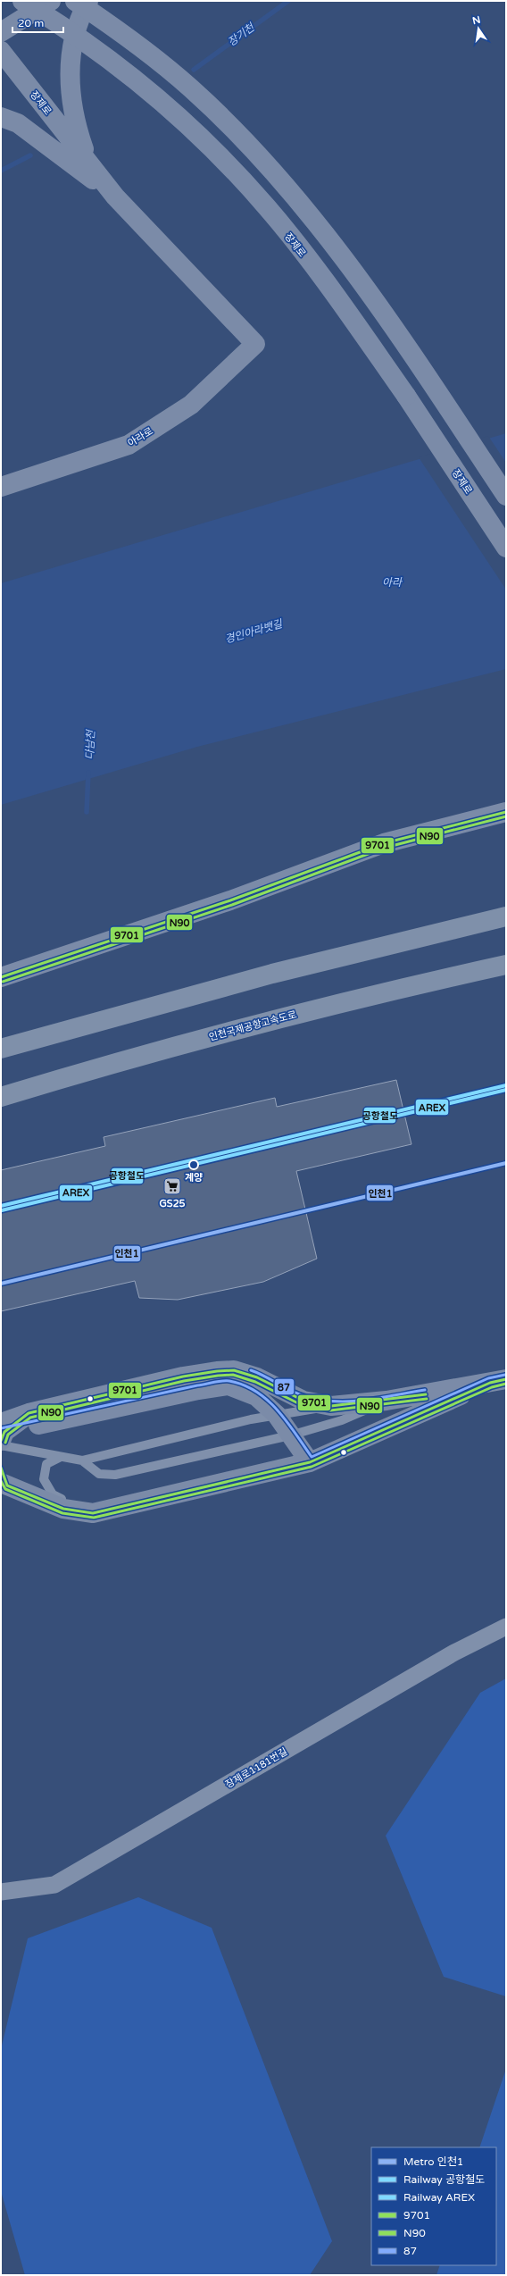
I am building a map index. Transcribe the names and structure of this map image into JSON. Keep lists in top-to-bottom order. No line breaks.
{"streets":{"highway":["인천국제공항고속도로"],"street":["장제로","아라로","장제로1181번길"]},"crossings":[["장제로","아라로"]],"water":["장기천","아라","경인아라뱃길","다남천"],"places":{"other":["계양"],"supermarket":["GS25"]},"lines":["transit line 9701","transit line N90","rail line 공항철도","rail line AREX","metro line 인천1","transit line 87"],"legend":["Metro 인천1","Railway 공항철도","Railway AREX","9701","N90","87"],"scale_bar":"20 m","north":"top"}
